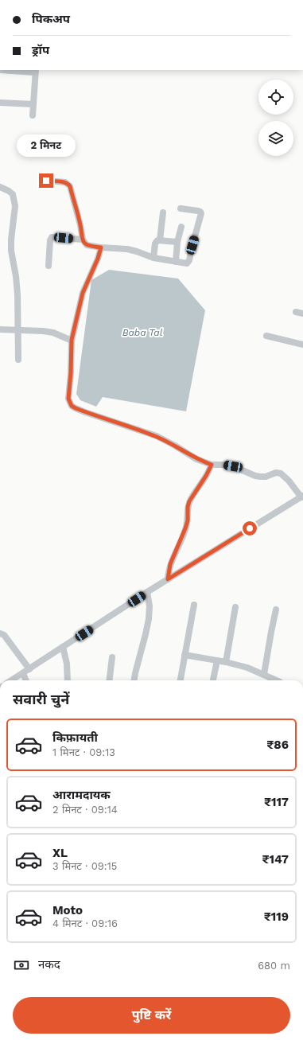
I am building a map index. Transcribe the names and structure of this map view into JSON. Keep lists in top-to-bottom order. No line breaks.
{"water":["Baba Tal"],"page":{"banner":["पिकअप","ड्रॉप"],"bubble":"2 मिनट","heading":"सवारी चुनें","list":[{"name":"किफ़ायती","note":"1 मिनट · 09:13","value":"₹86"},{"name":"आरामदायक","note":"2 मिनट · 09:14","value":"₹117"},{"name":"XL","note":"3 मिनट · 09:15","value":"₹147"},{"name":"Moto","note":"4 मिनट · 09:16","value":"₹119"}],"pay":["नकद","680 m"],"buttons":"पुष्टि करें"}}
